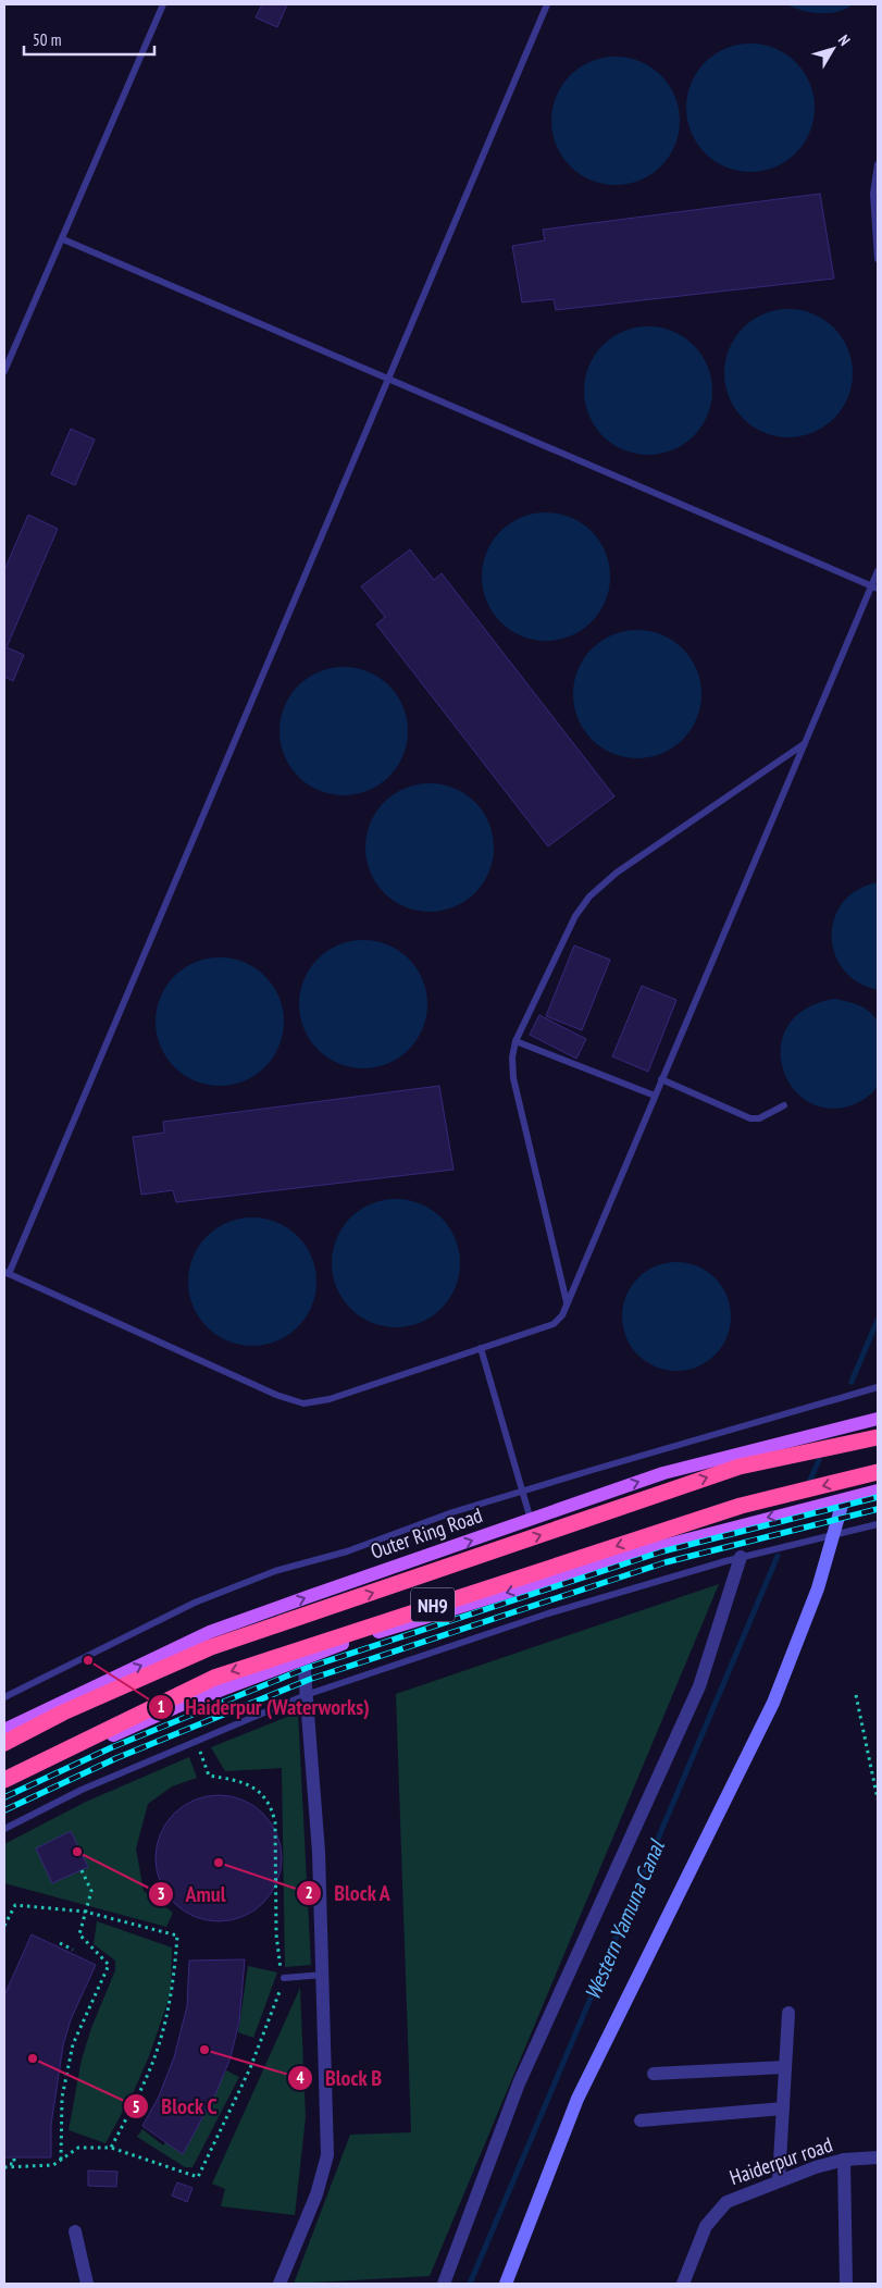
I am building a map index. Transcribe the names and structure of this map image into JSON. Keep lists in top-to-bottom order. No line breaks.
{"streets":{"highway":["Outer Ring Road","NH9"],"street":["Haiderpur road"]},"water":["Western Yamuna Canal"],"places":["Haiderpur (Waterworks)","Amul","Block A","Block B","Block C"],"scale_bar":"50 m","north":"top right"}
